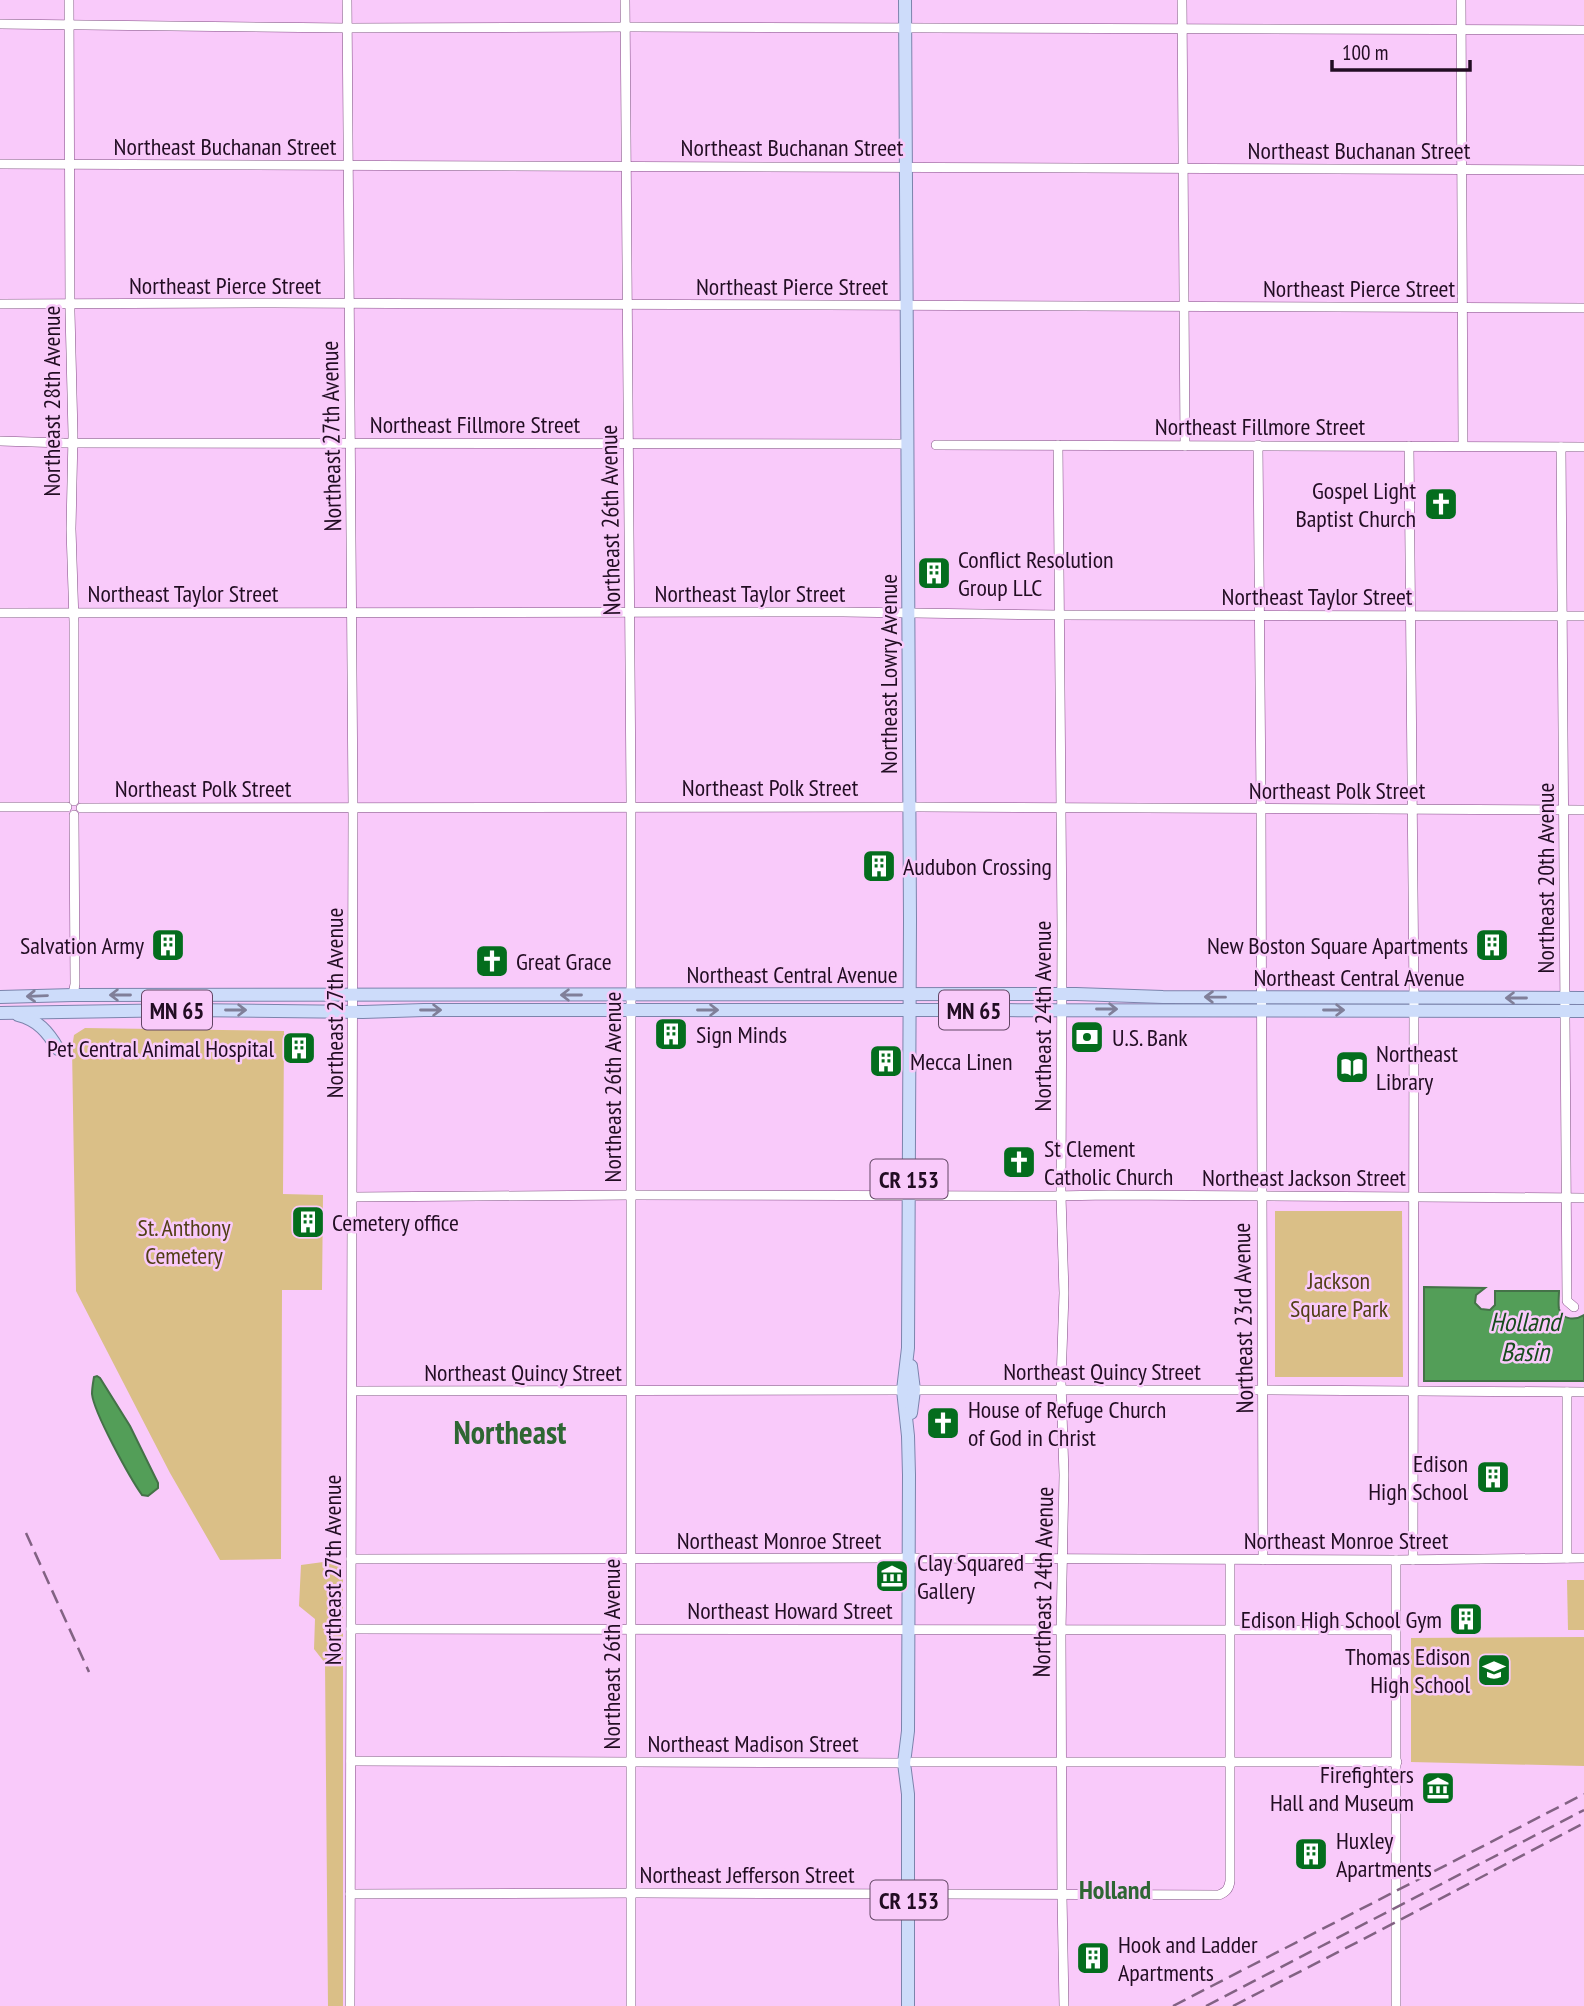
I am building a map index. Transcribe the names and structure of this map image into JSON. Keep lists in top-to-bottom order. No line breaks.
{"streets":{"main road":["Northeast Lowry Avenue","Northeast Central Avenue","MN 65","CR 153"],"street":["Northeast Buchanan Street","Northeast Pierce Street","Northeast 28th Avenue","Northeast Fillmore Street","Northeast 27th Avenue","Northeast 26th Avenue","Northeast Taylor Street","Northeast Polk Street","Northeast 20th Avenue","Northeast 24th Avenue","Northeast Jackson Street","Northeast 23rd Avenue","Northeast Quincy Street","Northeast Monroe Street","Northeast Howard Street","Northeast Madison Street","Northeast Jefferson Street"]},"crossings":[["Northeast Buchanan Street","Northeast 28th Avenue"],["Northeast Buchanan Street","Northeast 27th Avenue"],["Northeast Buchanan Street","Northeast 26th Avenue"],["Northeast Buchanan Street","Northeast Lowry Avenue"],["Northeast Pierce Street","Northeast 28th Avenue"],["Northeast Pierce Street","Northeast 27th Avenue"],["Northeast Pierce Street","Northeast 26th Avenue"],["Northeast Pierce Street","Northeast Lowry Avenue"],["Northeast 28th Avenue","Northeast Fillmore Street"],["Northeast 28th Avenue","Northeast Taylor Street"],["Northeast 28th Avenue","Northeast Polk Street"],["Northeast 28th Avenue","Northeast Central Avenue"],["Northeast Fillmore Street","Northeast 27th Avenue"],["Northeast Fillmore Street","Northeast 26th Avenue"],["Northeast Fillmore Street","Northeast Lowry Avenue"],["Northeast Fillmore Street","Northeast 20th Avenue"],["Northeast Fillmore Street","Northeast 24th Avenue"],["Northeast Fillmore Street","Northeast 23rd Avenue"],["Northeast 27th Avenue","Northeast Taylor Street"],["Northeast 27th Avenue","Northeast Polk Street"],["Northeast 27th Avenue","Northeast Central Avenue"],["Northeast 27th Avenue","Northeast Jackson Street"],["Northeast 27th Avenue","Northeast Quincy Street"],["Northeast 27th Avenue","Northeast Monroe Street"],["Northeast 27th Avenue","Northeast Howard Street"],["Northeast 27th Avenue","Northeast Madison Street"],["Northeast 27th Avenue","Northeast Jefferson Street"],["Northeast 26th Avenue","Northeast Taylor Street"],["Northeast 26th Avenue","Northeast Polk Street"],["Northeast 26th Avenue","Northeast Central Avenue"],["Northeast 26th Avenue","Northeast Jackson Street"],["Northeast 26th Avenue","Northeast Quincy Street"],["Northeast 26th Avenue","Northeast Monroe Street"],["Northeast 26th Avenue","Northeast Howard Street"],["Northeast 26th Avenue","Northeast Madison Street"],["Northeast 26th Avenue","Northeast Jefferson Street"],["Northeast Taylor Street","Northeast Lowry Avenue"],["Northeast Taylor Street","Northeast 20th Avenue"],["Northeast Taylor Street","Northeast 24th Avenue"],["Northeast Taylor Street","Northeast 23rd Avenue"],["Northeast Lowry Avenue","Northeast Polk Street"],["Northeast Lowry Avenue","Northeast Central Avenue"],["Northeast Lowry Avenue","Northeast Jackson Street"],["Northeast Lowry Avenue","Northeast Quincy Street"],["Northeast Lowry Avenue","Northeast Monroe Street"],["Northeast Lowry Avenue","Northeast Howard Street"],["Northeast Lowry Avenue","Northeast Madison Street"],["Northeast Lowry Avenue","Northeast Jefferson Street"],["Northeast Polk Street","Northeast 20th Avenue"],["Northeast Polk Street","Northeast 24th Avenue"],["Northeast Polk Street","Northeast 23rd Avenue"],["Northeast 20th Avenue","Northeast Central Avenue"],["Northeast 20th Avenue","Northeast Jackson Street"],["Northeast Central Avenue","Northeast 24th Avenue"],["Northeast Central Avenue","Northeast 23rd Avenue"],["Northeast 24th Avenue","Northeast Jackson Street"],["Northeast 24th Avenue","Northeast Quincy Street"],["Northeast 24th Avenue","Northeast Monroe Street"],["Northeast 24th Avenue","Northeast Howard Street"],["Northeast 24th Avenue","Northeast Madison Street"],["Northeast 24th Avenue","Northeast Jefferson Street"],["Northeast Jackson Street","Northeast 23rd Avenue"],["Northeast 23rd Avenue","Northeast Quincy Street"],["Northeast 23rd Avenue","Northeast Monroe Street"],["Northeast Madison Street","Northeast Jefferson Street"]],"districts":["Northeast","Holland"],"water":["Holland Basin"],"parks":["St. Anthony Cemetery","Jackson Square Park"],"places":{"church":["Gospel Light Baptist Church","Great Grace","St Clement Catholic Church","House of Refuge Church of God in Christ"],"building":["Conflict Resolution Group LLC","Audubon Crossing","Salvation Army","New Boston Square Apartments","Sign Minds","Pet Central Animal Hospital","Mecca Linen","Cemetery office","Edison High School","Edison High School Gym","Huxley Apartments","Hook and Ladder Apartments"],"bank":["U.S. Bank"],"library":["Northeast Library"],"museum":["Clay Squared Gallery","Firefighters Hall and Museum"],"school or university":["Thomas Edison High School"]},"scale_bar":"100 m"}
